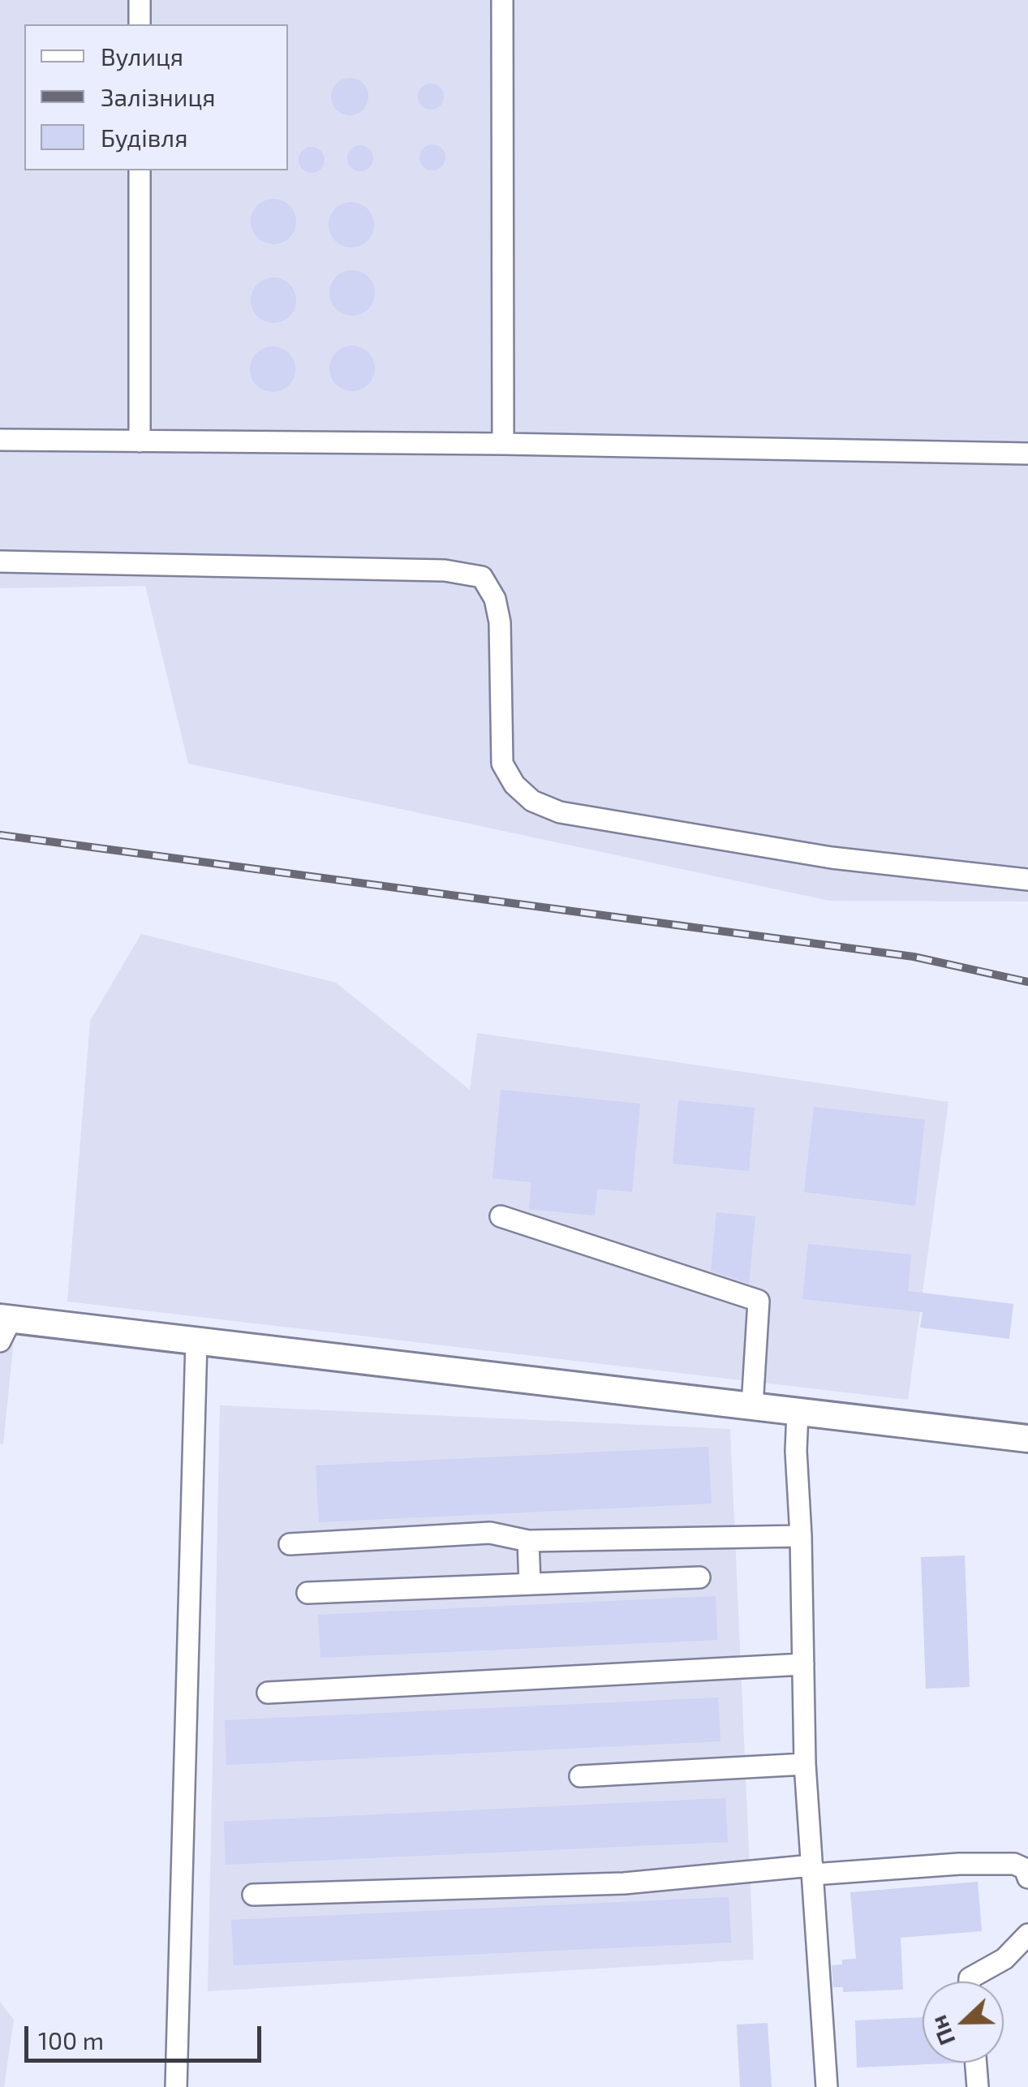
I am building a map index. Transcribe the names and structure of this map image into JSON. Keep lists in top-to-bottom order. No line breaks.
{"legend":["Вулиця","Залізниця","Будівля"],"scale_bar":"100 m","north":"left"}
